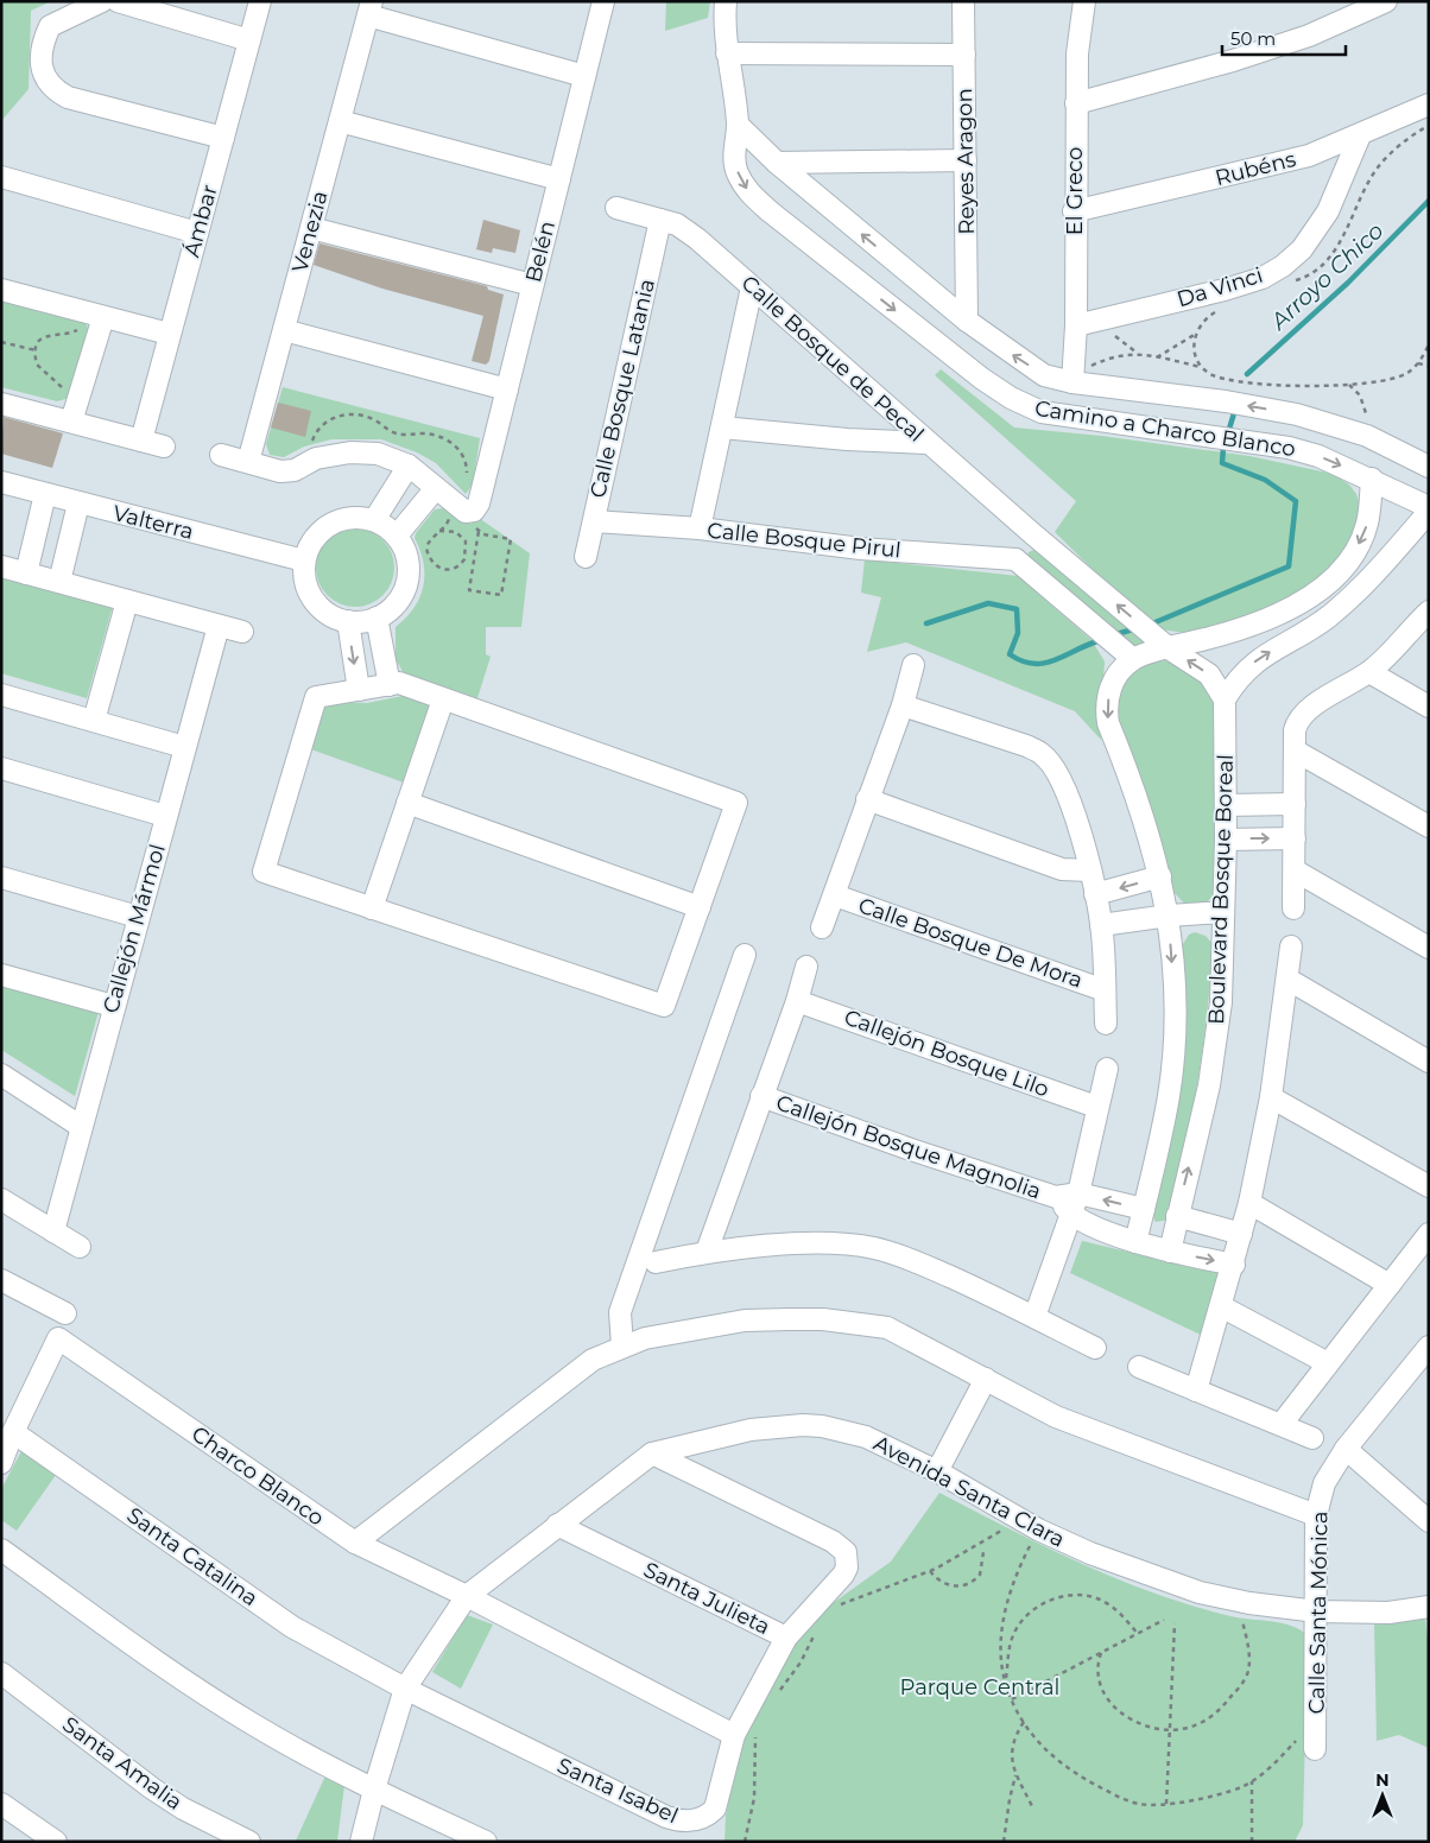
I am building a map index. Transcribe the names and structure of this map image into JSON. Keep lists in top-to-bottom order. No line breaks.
{"streets":{"street":["Reyes Aragon","Rubéns","El Greco","Ámbar","Venezia","Belén","Da Vinci","Calle Bosque de Pecal","Calle Bosque Latania","Camino a Charco Blanco","Valterra","Calle Bosque Pirul","Boulevard Bosque Boreal","Callejón Mármol","Calle Bosque De Mora","Callejón Bosque Lilo","Callejón Bosque Magnolia","Charco Blanco","Avenida Santa Clara","Santa Catalina","Santa Julieta","Calle Santa Mónica","Santa Amalia","Santa Isabel"]},"crossings":[["Reyes Aragon","Camino a Charco Blanco"],["Rubéns","El Greco"],["Rubéns","Da Vinci"],["El Greco","Da Vinci"],["El Greco","Camino a Charco Blanco"],["Calle Bosque de Pecal","Calle Bosque Latania"],["Calle Bosque Latania","Calle Bosque Pirul"],["Charco Blanco","Avenida Santa Clara"],["Charco Blanco","Santa Catalina"],["Avenida Santa Clara","Santa Catalina"],["Avenida Santa Clara","Santa Julieta"],["Avenida Santa Clara","Calle Santa Mónica"],["Avenida Santa Clara","Santa Isabel"],["Santa Catalina","Santa Isabel"],["Santa Julieta","Santa Isabel"]],"water":["Arroyo Chico"],"parks":["Parque Central"],"scale_bar":"50 m","north":"top"}
